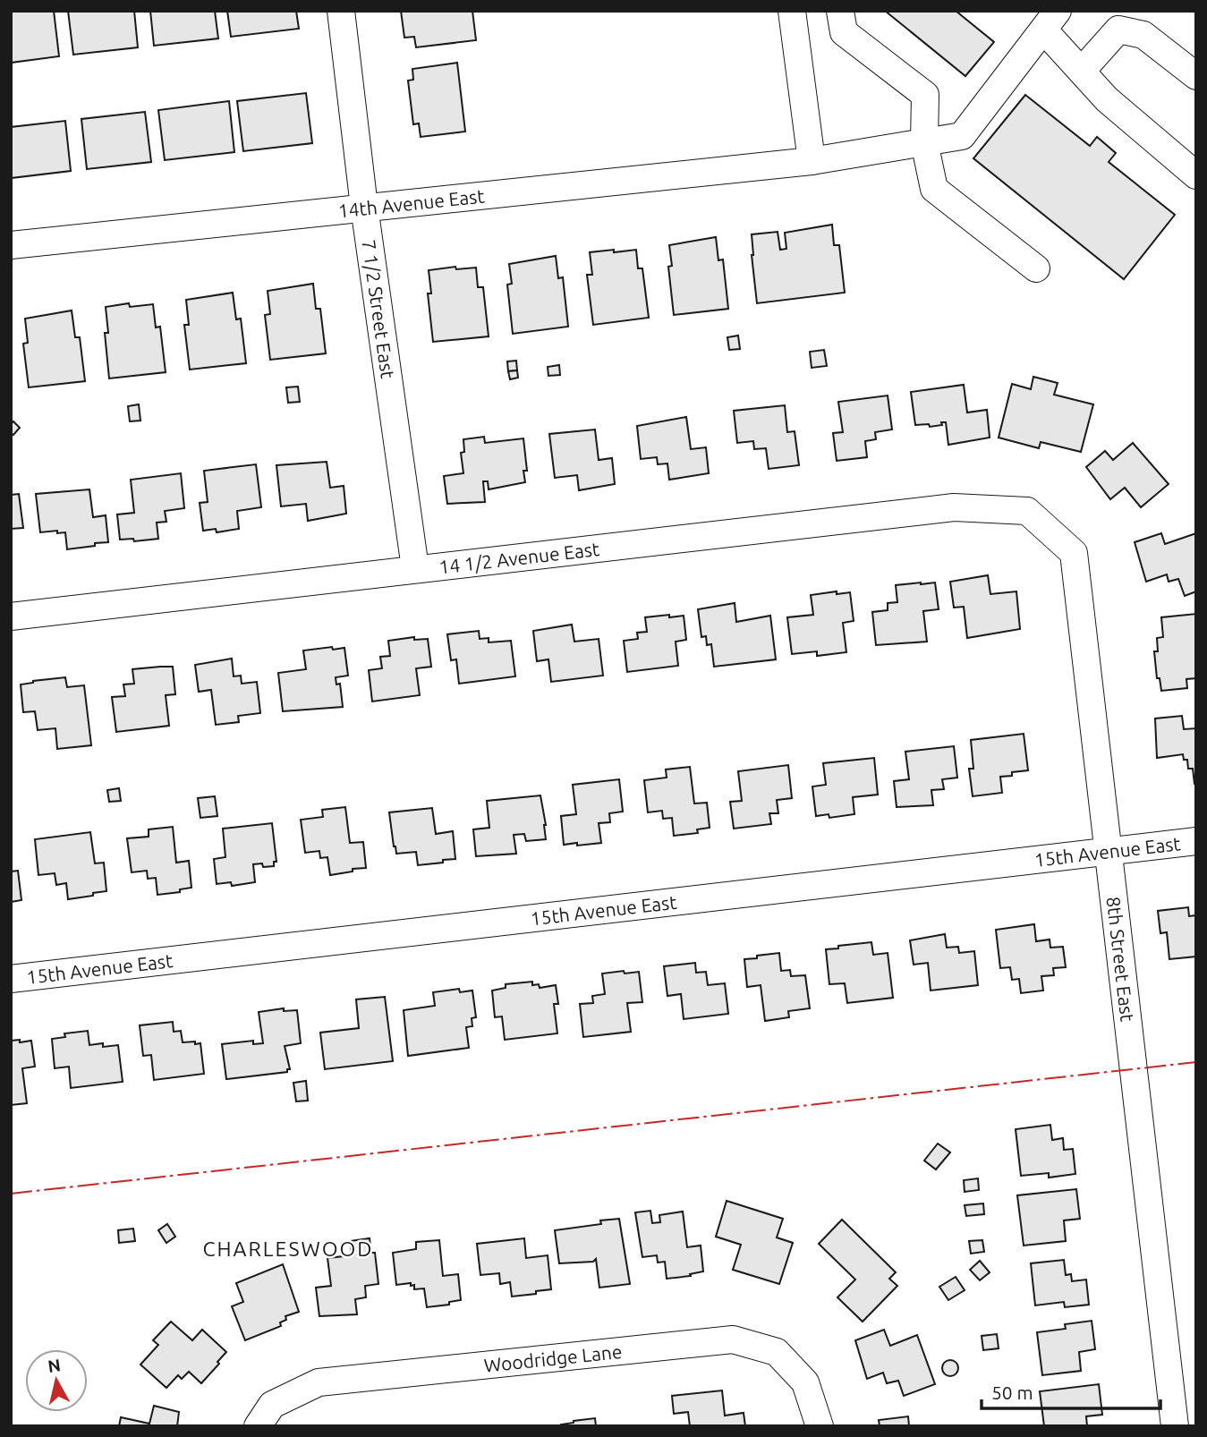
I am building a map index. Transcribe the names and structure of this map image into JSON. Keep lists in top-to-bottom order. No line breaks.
{"streets":{"street":["14th Avenue East","7 1/2 Street East","14 1/2 Avenue East","15th Avenue East","8th Street East","Woodridge Lane"]},"crossings":[["14th Avenue East","7 1/2 Street East"],["7 1/2 Street East","14 1/2 Avenue East"],["14 1/2 Avenue East","8th Street East"],["15th Avenue East","8th Street East"]],"districts":["CHARLESWOOD"],"scale_bar":"50 m","north":"top"}
